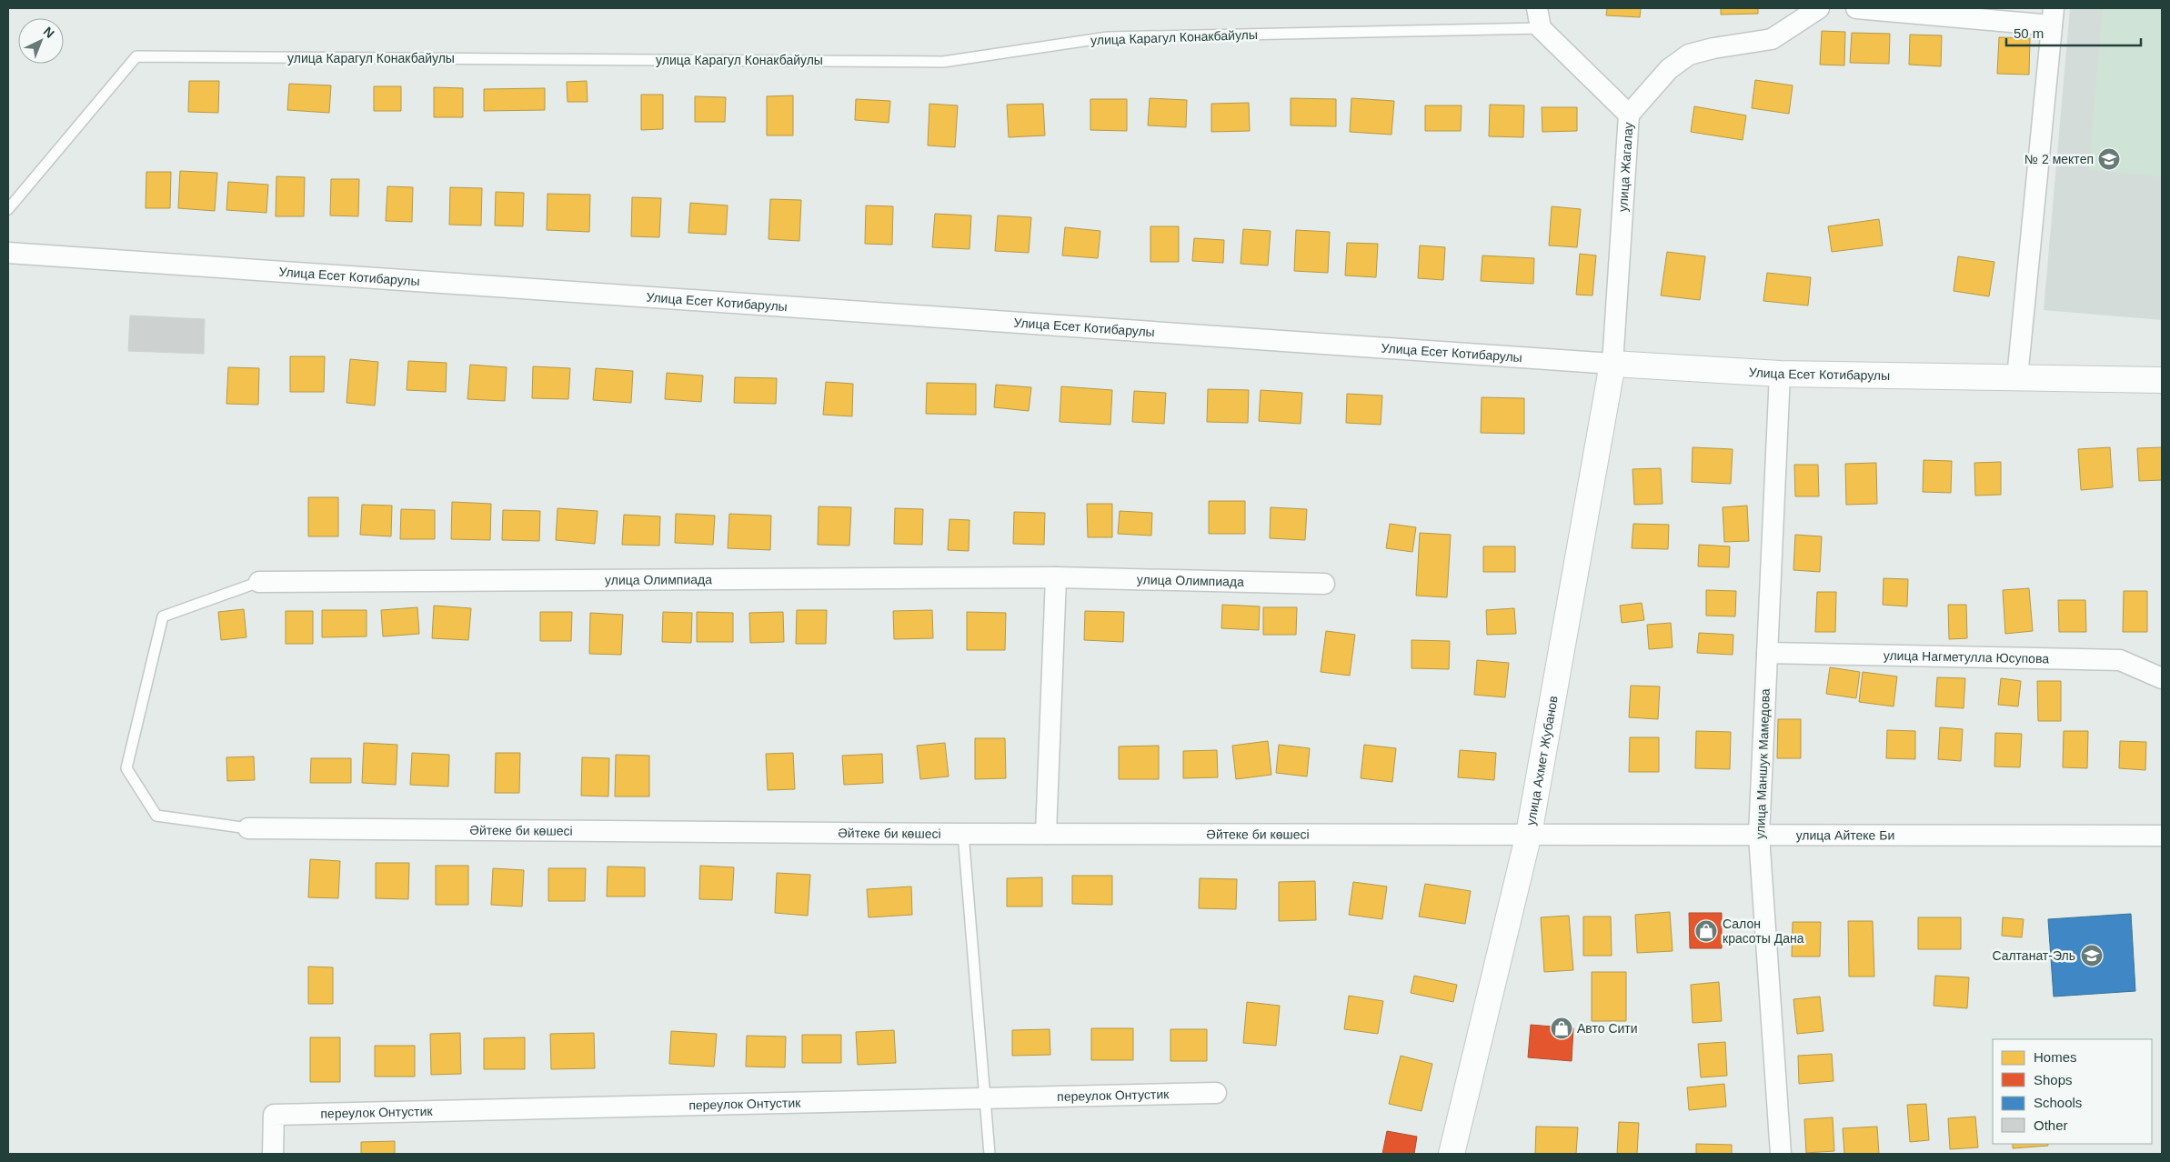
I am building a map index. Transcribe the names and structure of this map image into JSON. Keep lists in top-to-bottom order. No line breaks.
{"streets":{"main road":["Улица Есет Котибарулы","улица Ахмет Жубанов"],"street":["улица Жагалау","улица Олимпиада","улица Нагметулла Юсупова","улица Маншук Мамедова","Әйтеке би көшесі","улица Айтеке Би","переулок Онтустик"],"lane":["улица Карагул Конакбайулы"]},"crossings":[["улица Карагул Конакбайулы","улица Жагалау"],["улица Жагалау","Улица Есет Котибарулы"],["улица Жагалау","улица Ахмет Жубанов"],["Улица Есет Котибарулы","улица Ахмет Жубанов"],["Улица Есет Котибарулы","улица Маншук Мамедова"],["улица Нагметулла Юсупова","улица Маншук Мамедова"],["улица Ахмет Жубанов","Әйтеке би көшесі"],["улица Ахмет Жубанов","улица Айтеке Би"],["улица Маншук Мамедова","улица Айтеке Би"],["Әйтеке би көшесі","улица Айтеке Би"]],"places":{"school or university":["№ 2 мектеп","Салтанат-Эль"],"shop":["Салон красоты Дана","Авто Сити"]},"legend":["Homes","Shops","Schools","Other"],"scale_bar":"50 m","north":"top right"}
